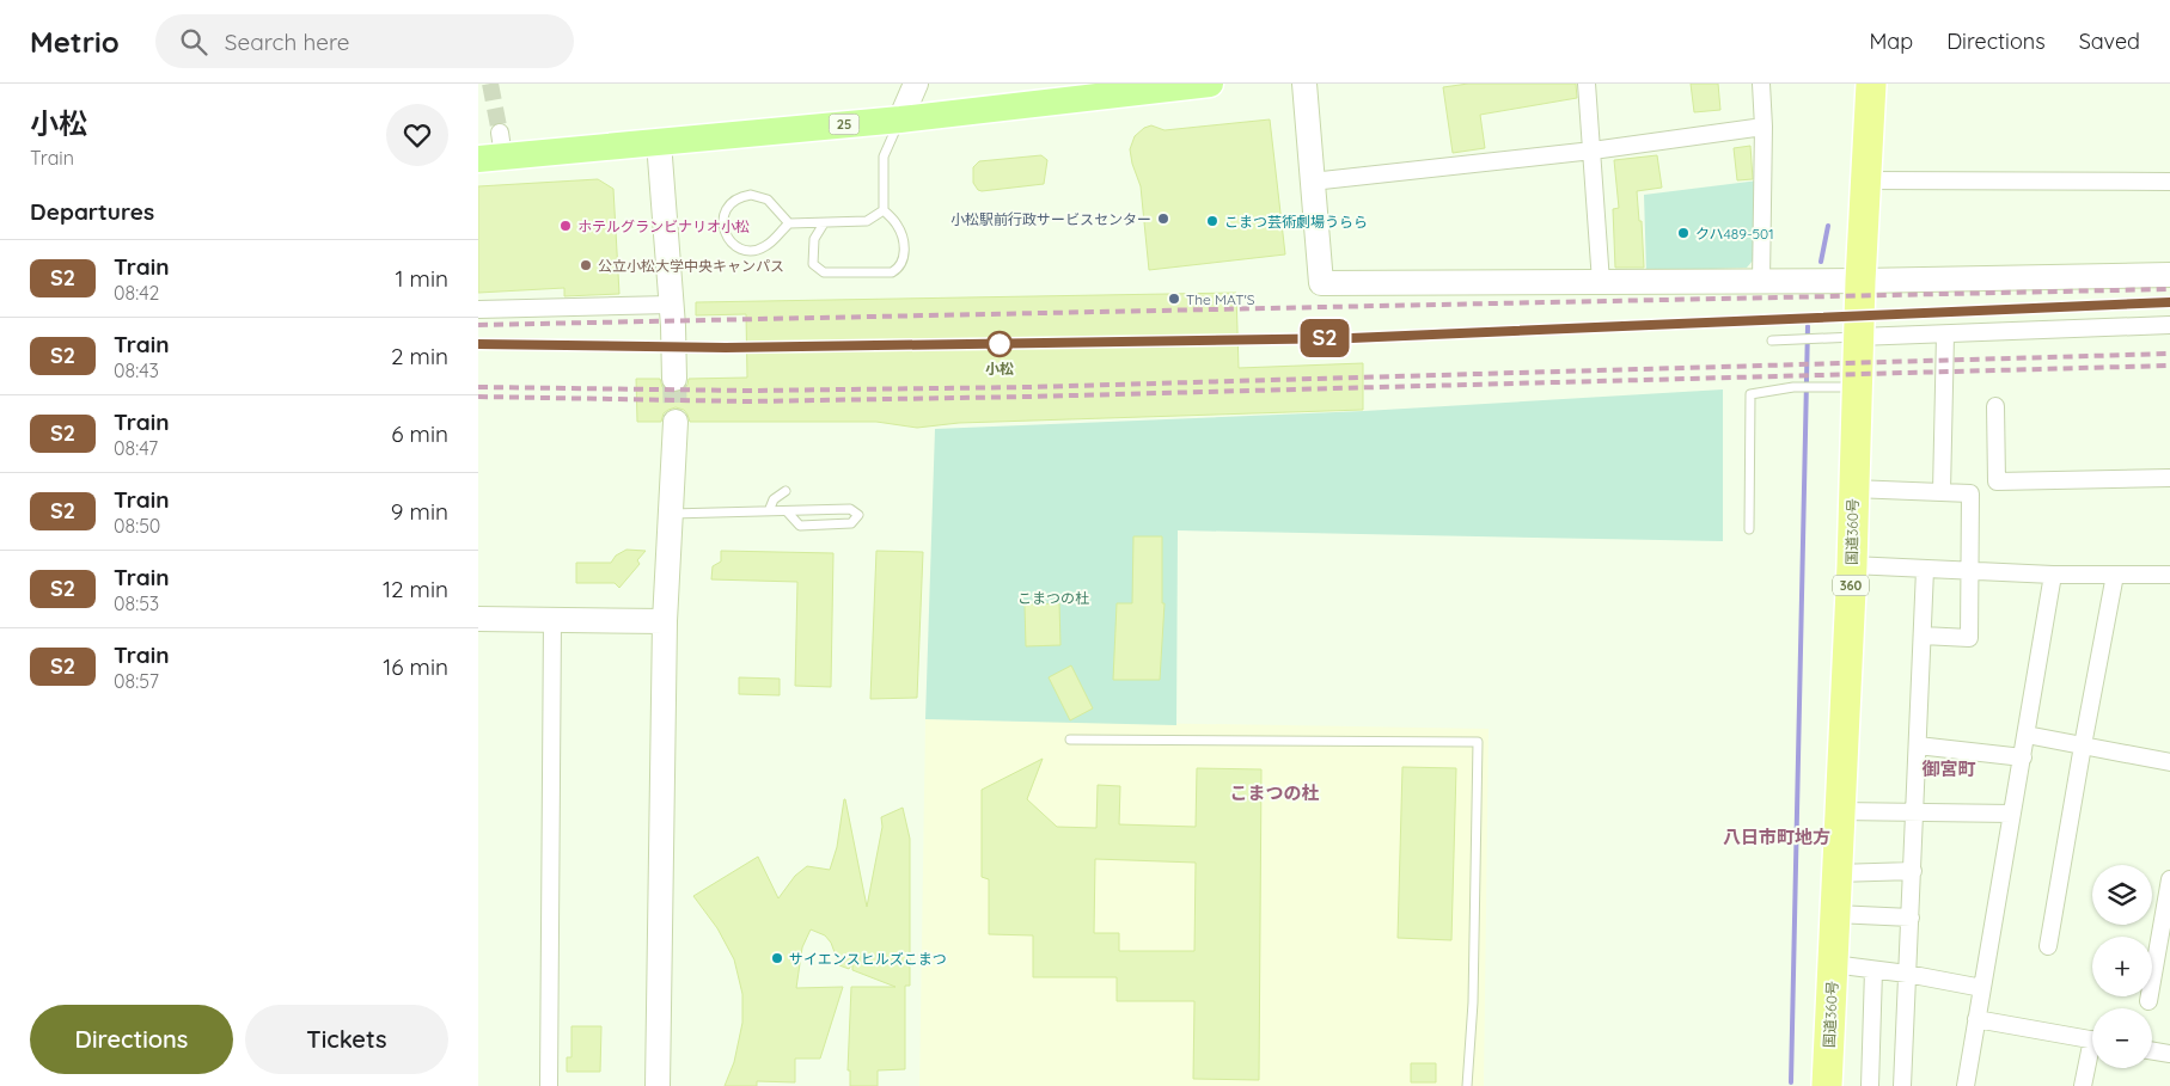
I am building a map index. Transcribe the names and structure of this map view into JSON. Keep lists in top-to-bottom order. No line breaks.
{"streets":{"highway":["国道360号","360"],"main road":["25"]},"districts":["御宮町","こまつの杜","八日市町地方"],"parks":["こまつの杜"],"places":["小松駅前行政サービスセンター","こまつ芸術劇場うらら","ホテルグランビナリオ小松","クハ489-501","公立小松大学中央キャンパス","The MAT'S","小松","サイエンスヒルズこまつ"],"page":{"header":"Metrio","search":"Search here","nav":["Map","Directions","Saved"],"heading":[["小松","Train"],"Departures"],"on_map":"S2","list":[{"mark":"S2","name":"Train","note":"08:42","value":"1 min"},{"mark":"S2","name":"Train","note":"08:43","value":"2 min"},{"mark":"S2","name":"Train","note":"08:47","value":"6 min"},{"mark":"S2","name":"Train","note":"08:50","value":"9 min"},{"mark":"S2","name":"Train","note":"08:53","value":"12 min"},{"mark":"S2","name":"Train","note":"08:57","value":"16 min"}],"map_buttons":["+","−"],"buttons":["Directions","Tickets"]}}
